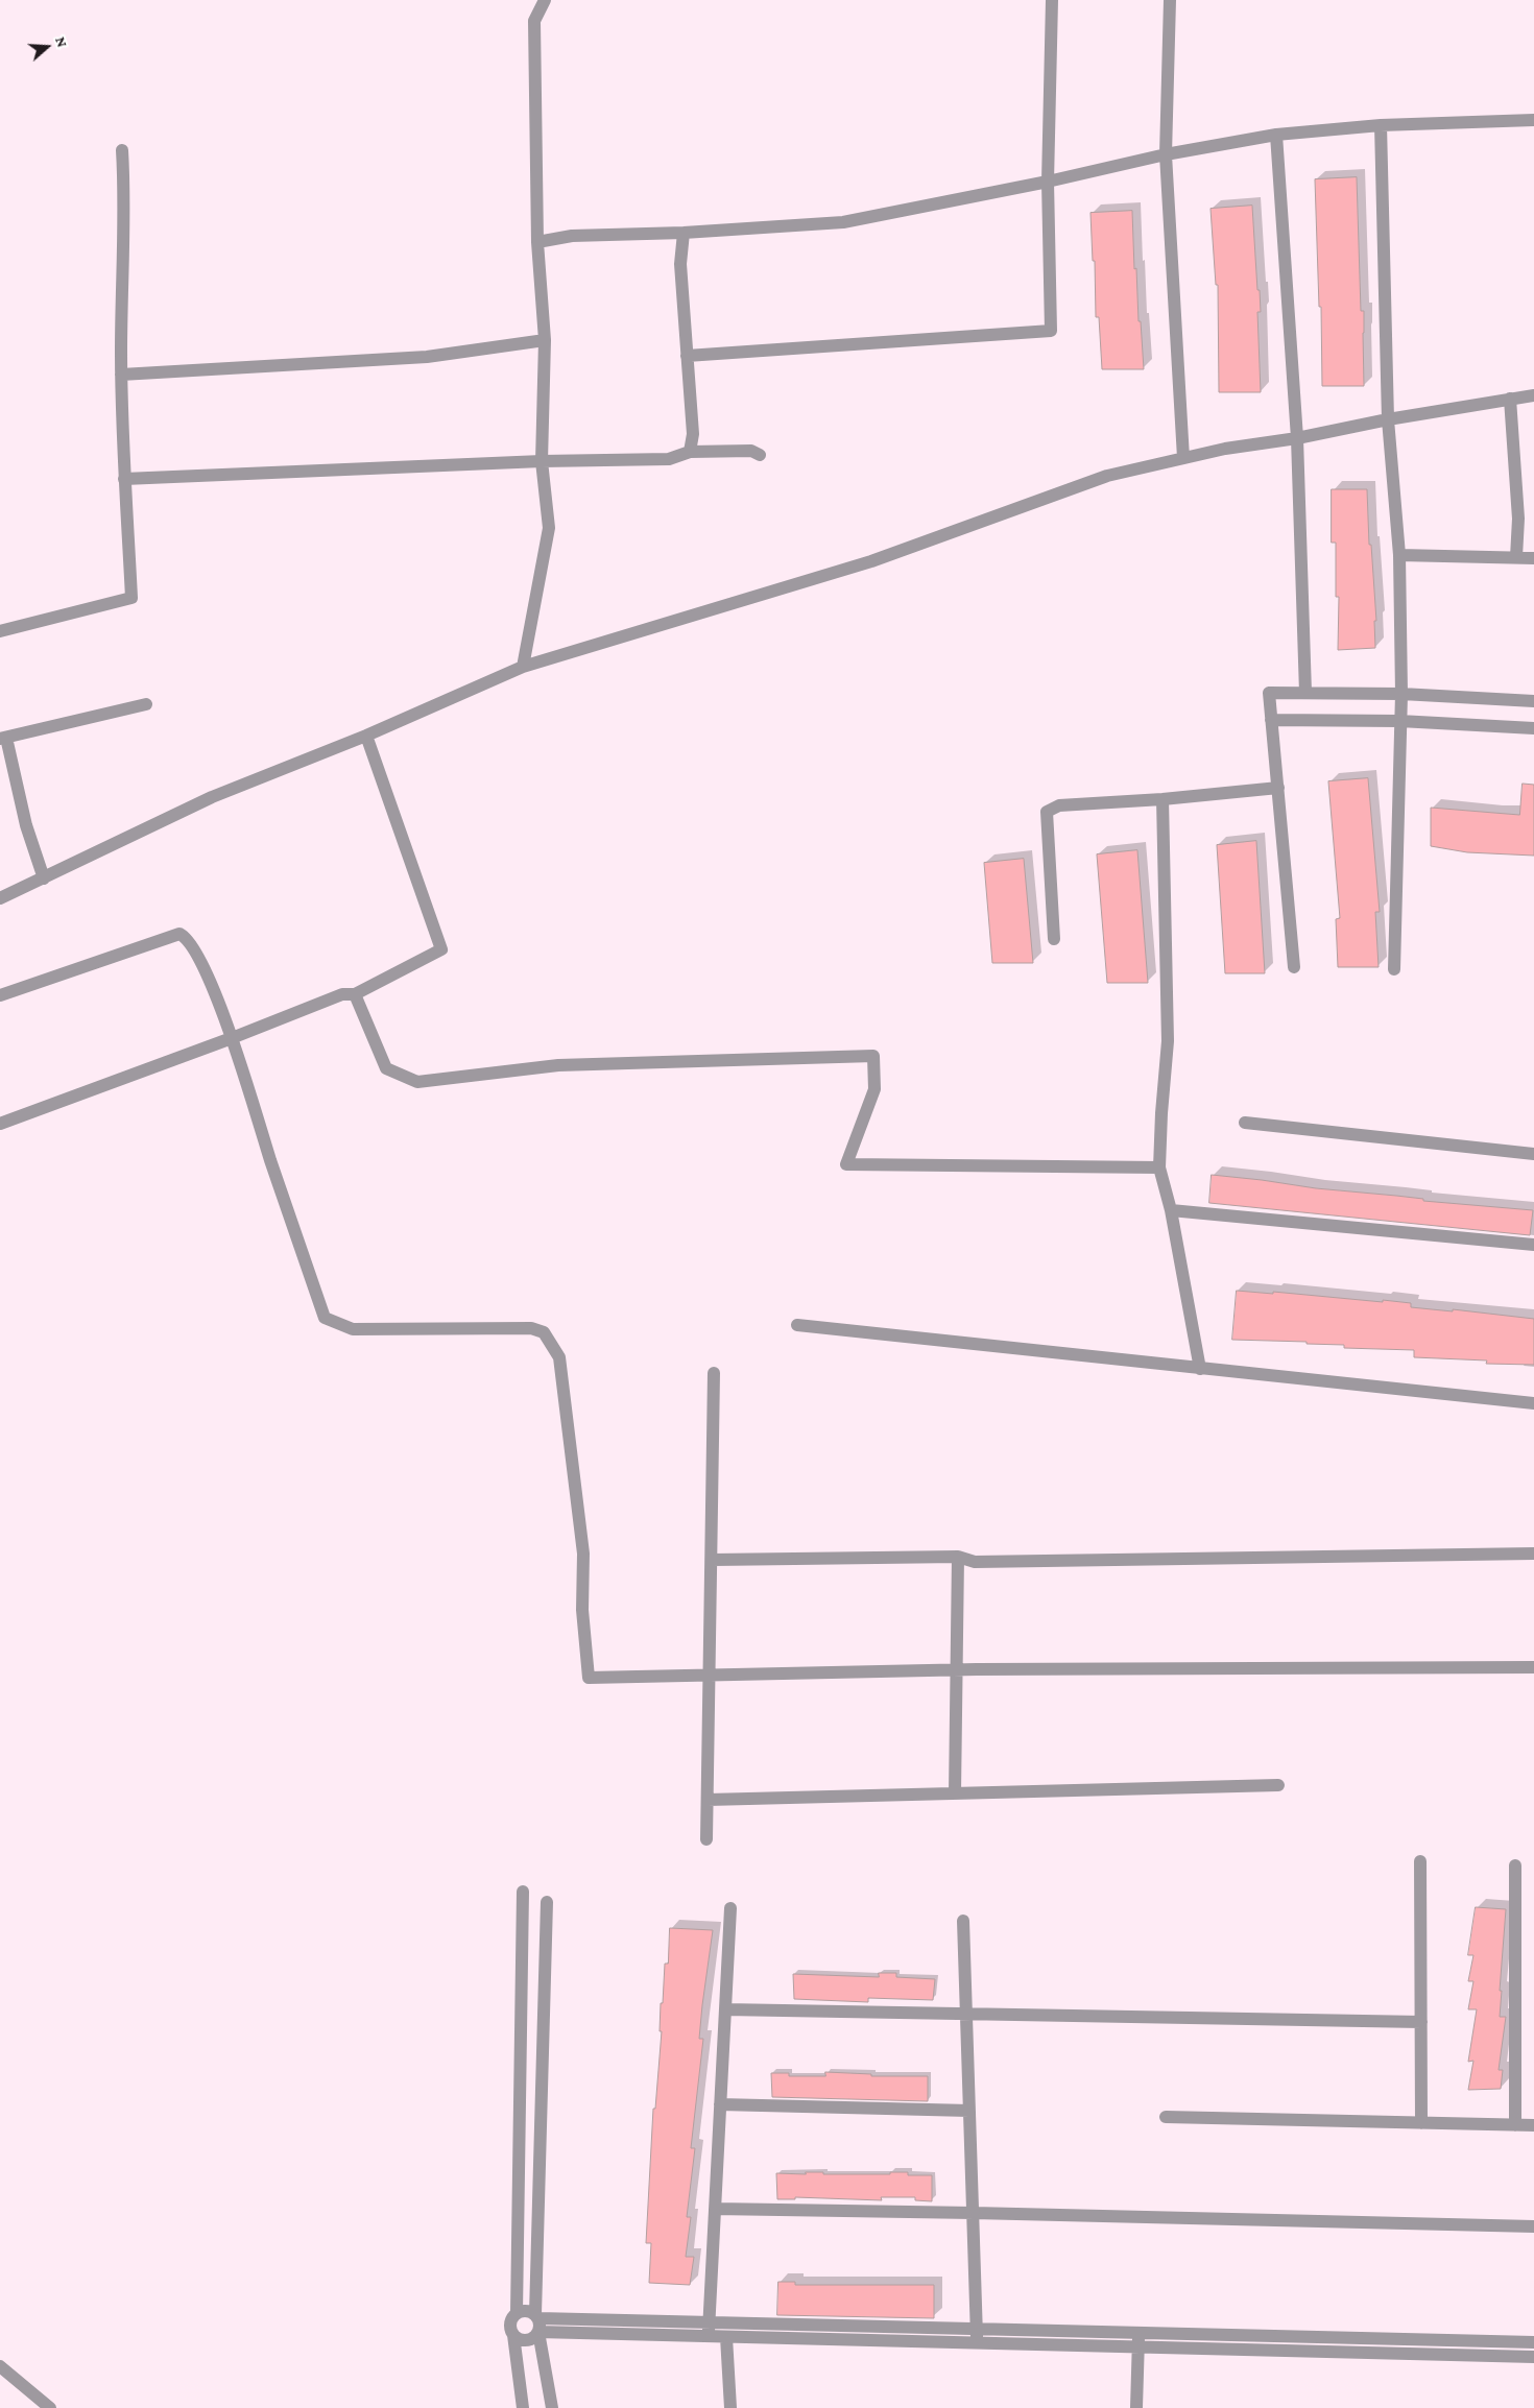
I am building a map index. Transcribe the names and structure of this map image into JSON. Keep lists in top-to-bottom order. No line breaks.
{"north":"right"}
